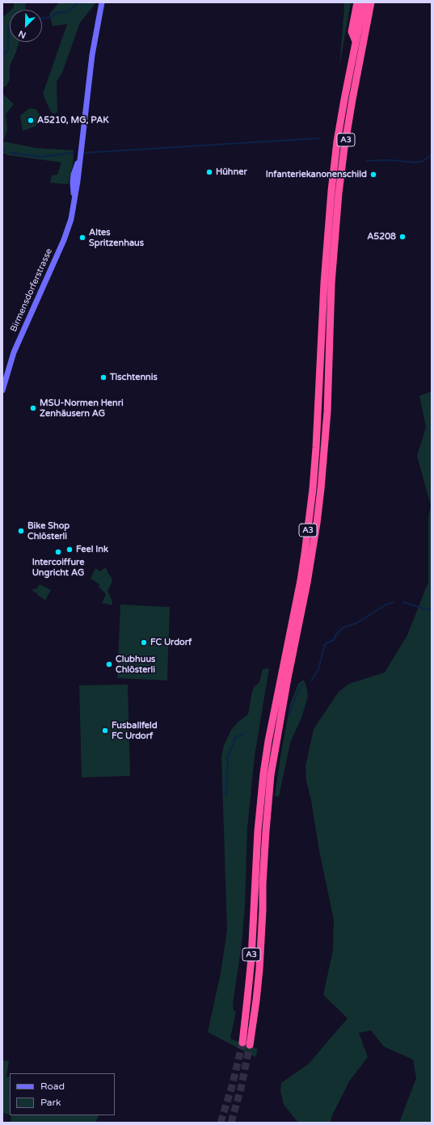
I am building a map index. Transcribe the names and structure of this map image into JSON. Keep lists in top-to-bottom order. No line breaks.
{"streets":{"highway":["A3"],"main road":["Birmensdorferstrasse"]},"places":["A5210, MG, PAK","Hühner","Infanteriekanonenschild","A5208","Altes Spritzenhaus","Tischtennis","MSU-Normen Henri Zenhäusern AG","Bike Shop Chlösterli","Feel Ink","Intercoiffure Ungricht AG","FC Urdorf","Clubhuus Chlösterli","Fusballfeld FC Urdorf"],"legend":["Road","Park"],"north":"bottom left"}
